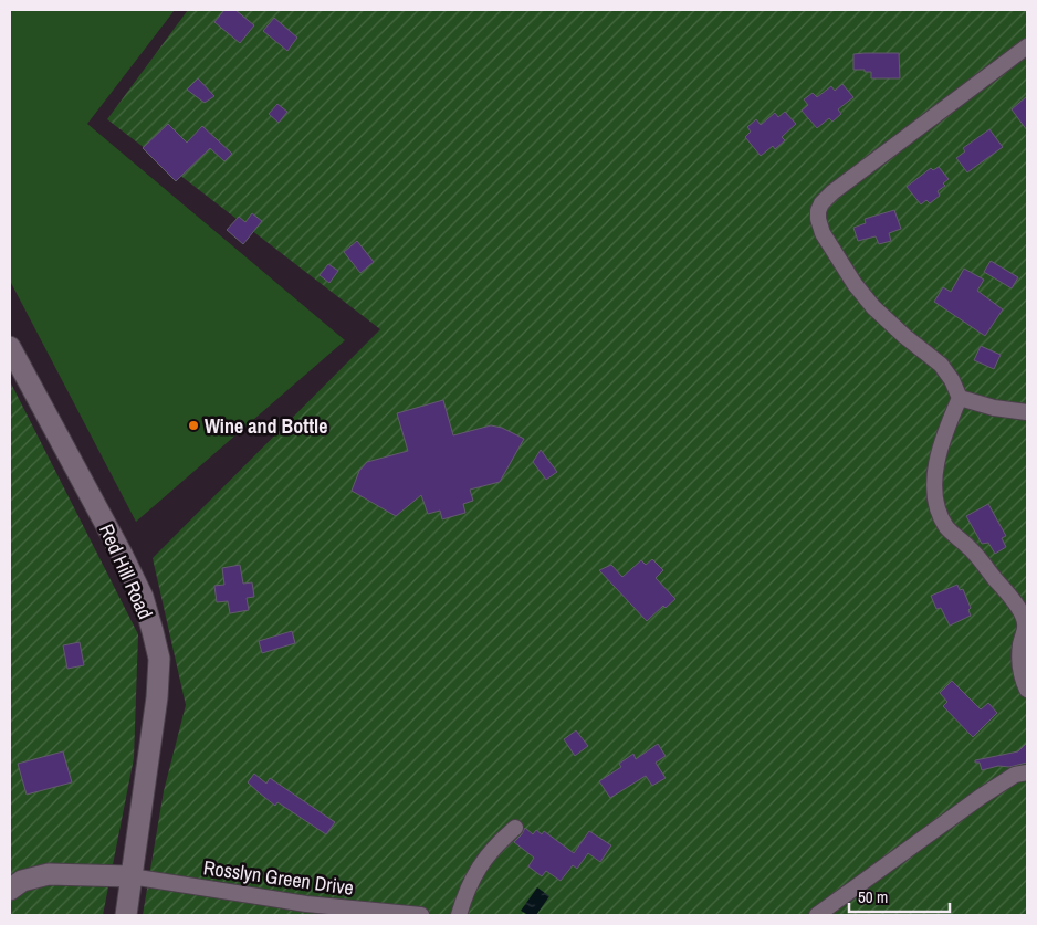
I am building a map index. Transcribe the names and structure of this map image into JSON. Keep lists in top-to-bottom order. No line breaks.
{"streets":{"main road":["Red Hill Road"],"street":["Rosslyn Green Drive"]},"crossings":[["Red Hill Road","Rosslyn Green Drive"]],"places":["Wine and Bottle"],"scale_bar":"50 m"}
